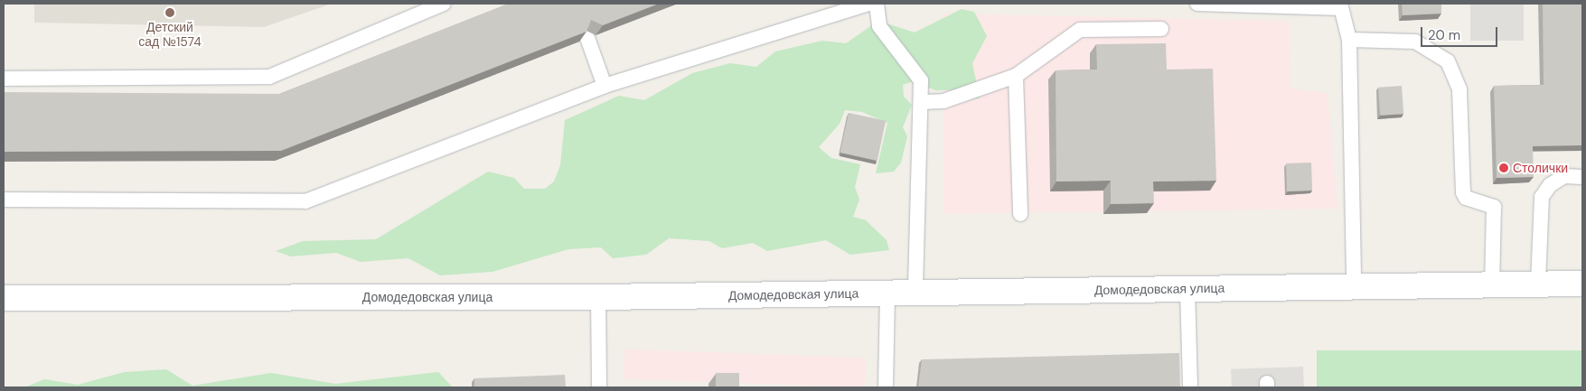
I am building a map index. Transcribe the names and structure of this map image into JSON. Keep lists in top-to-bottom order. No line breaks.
{"streets":{"street":["Домодедовская улица"]},"places":["Детский сад №1574","Столички"],"scale_bar":"20 m"}
